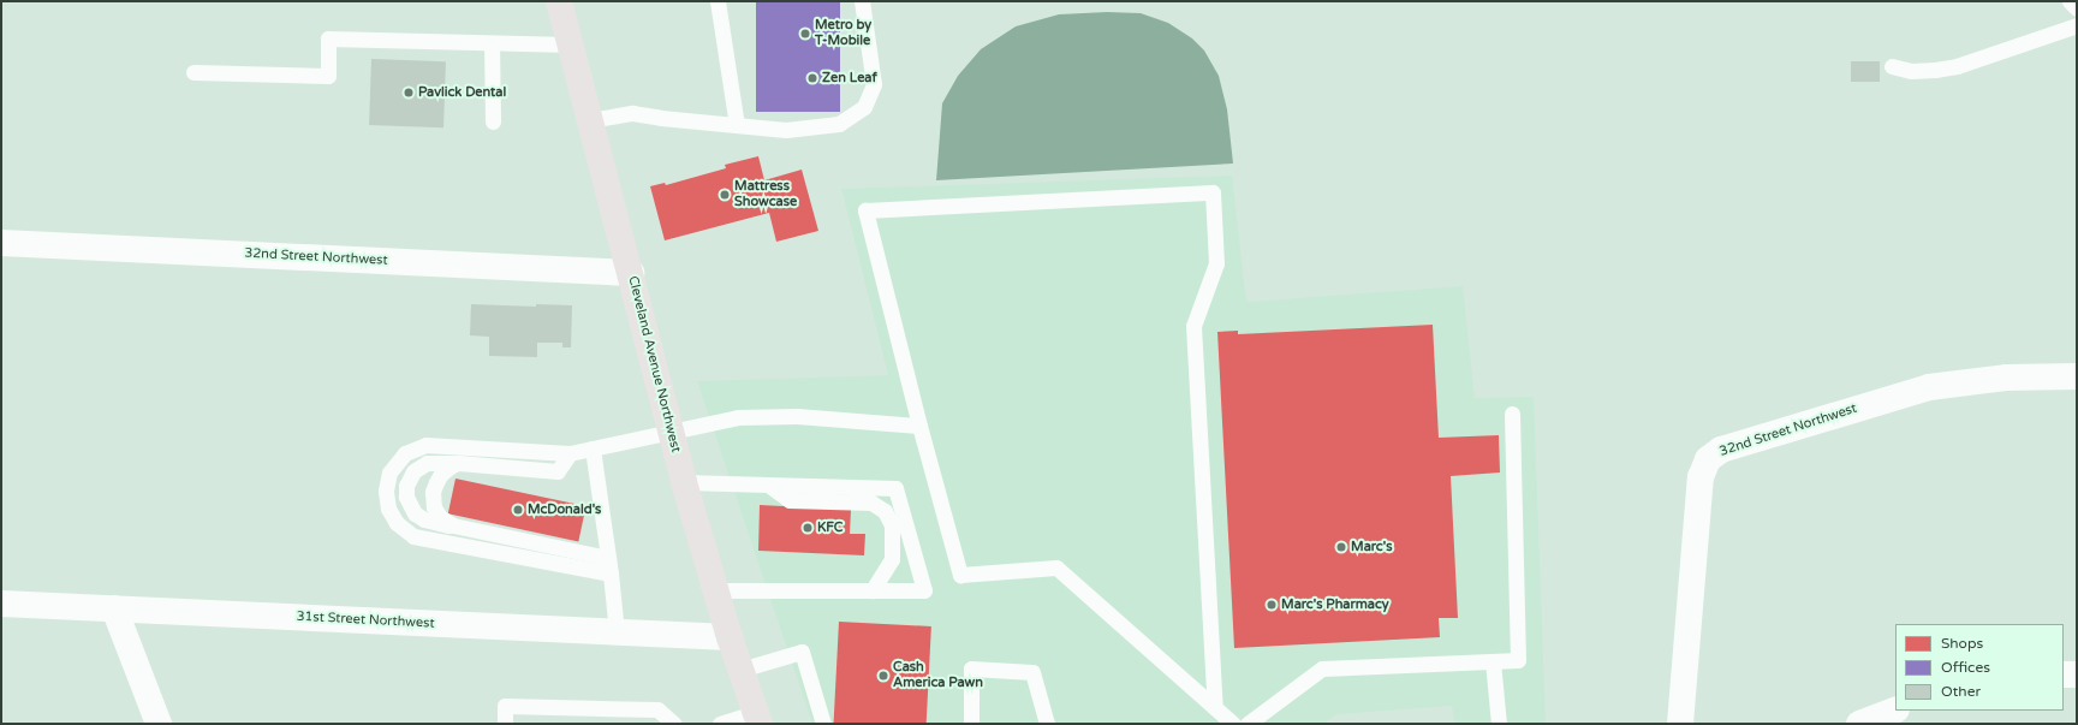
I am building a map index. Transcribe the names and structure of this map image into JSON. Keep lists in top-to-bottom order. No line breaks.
{"streets":{"main road":["Cleveland Avenue Northwest"],"street":["32nd Street Northwest","31st Street Northwest"]},"crossings":[["32nd Street Northwest","Cleveland Avenue Northwest"],["Cleveland Avenue Northwest","31st Street Northwest"]],"places":["Metro by T-Mobile","Zen Leaf","Pavlick Dental","Mattress Showcase","McDonald's","KFC","Marc's","Marc's Pharmacy","Cash America Pawn"],"legend":["Shops","Offices","Other"]}
